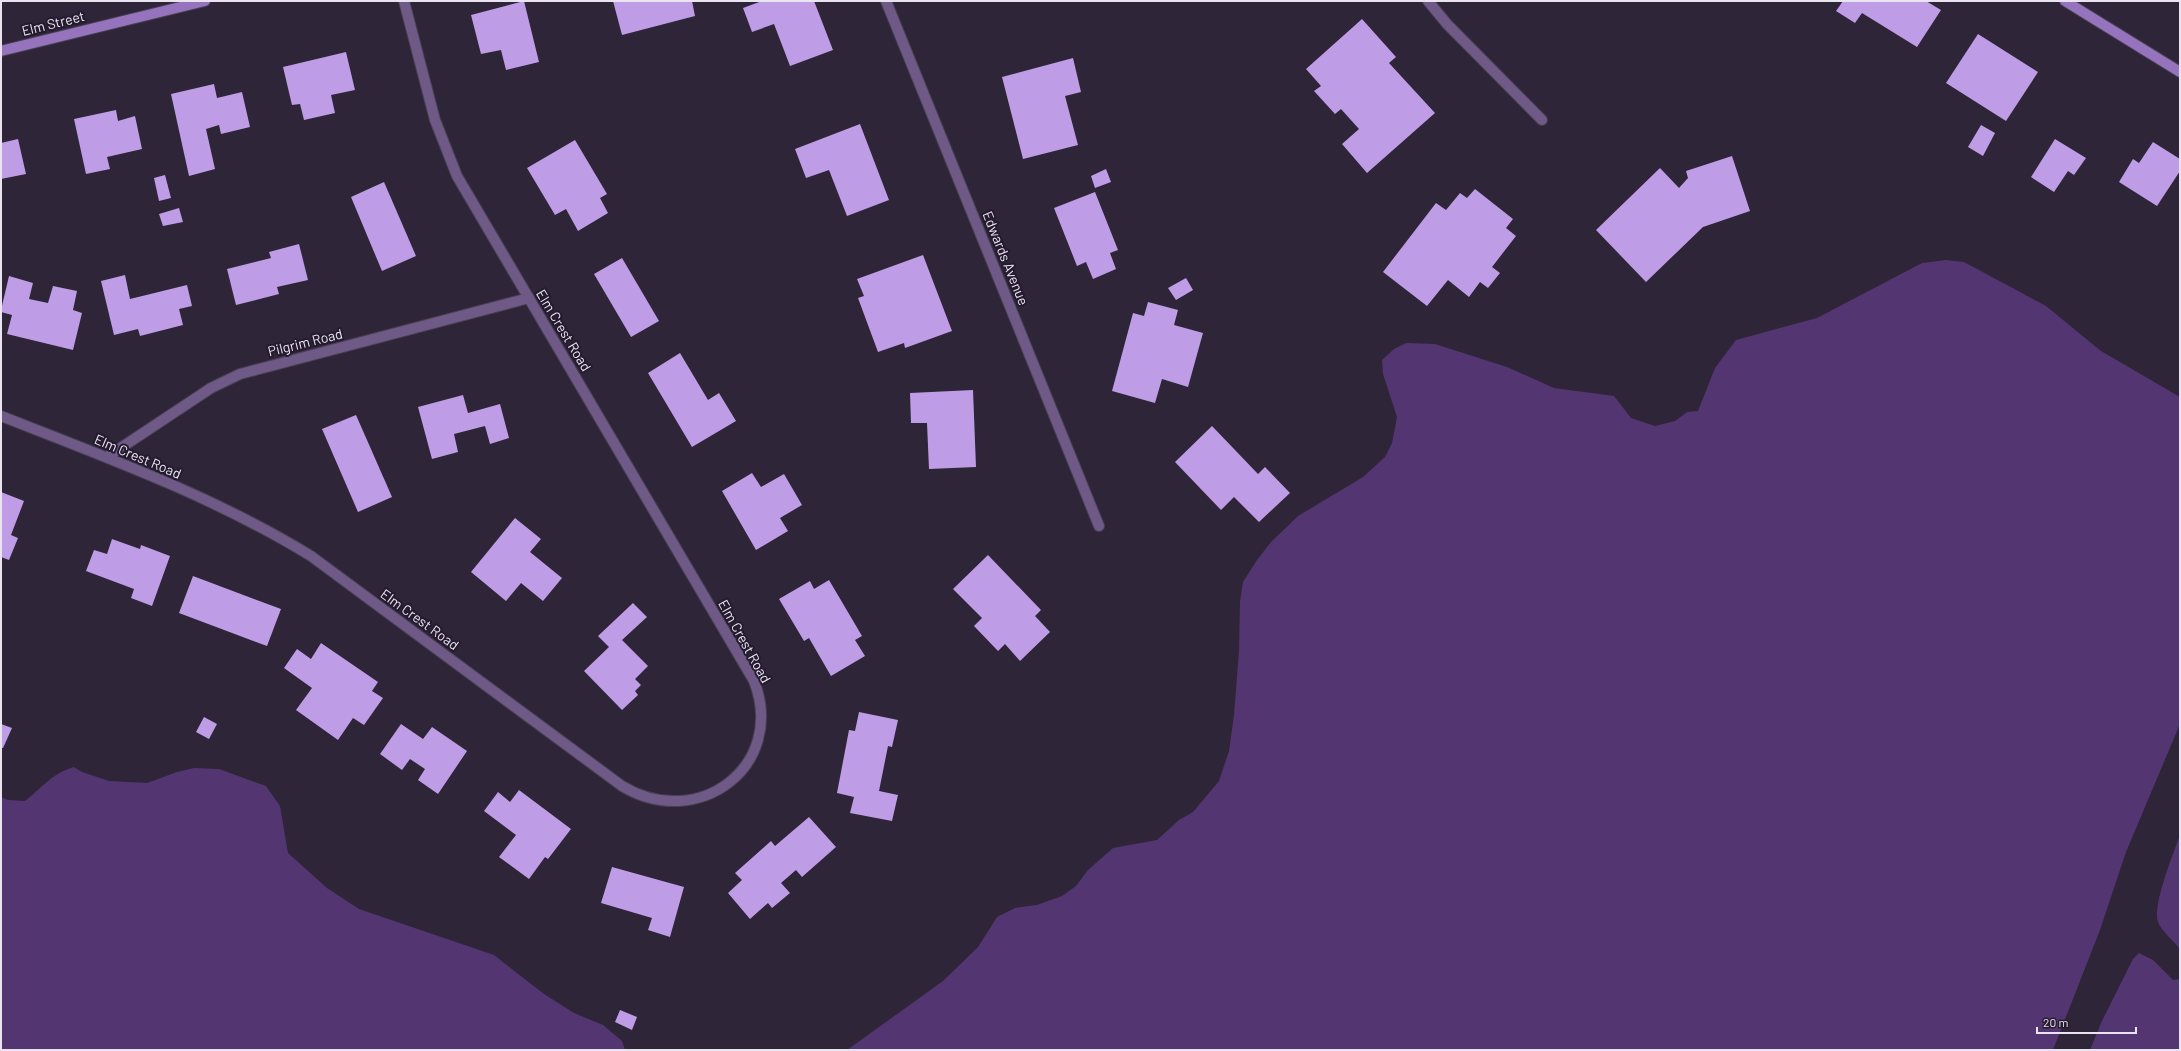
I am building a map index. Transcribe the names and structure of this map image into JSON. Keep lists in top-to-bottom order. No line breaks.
{"streets":{"street":["Elm Street","Edwards Avenue","Elm Crest Road","Pilgrim Road"]},"crossings":[["Elm Crest Road","Pilgrim Road"]],"scale_bar":"20 m"}
